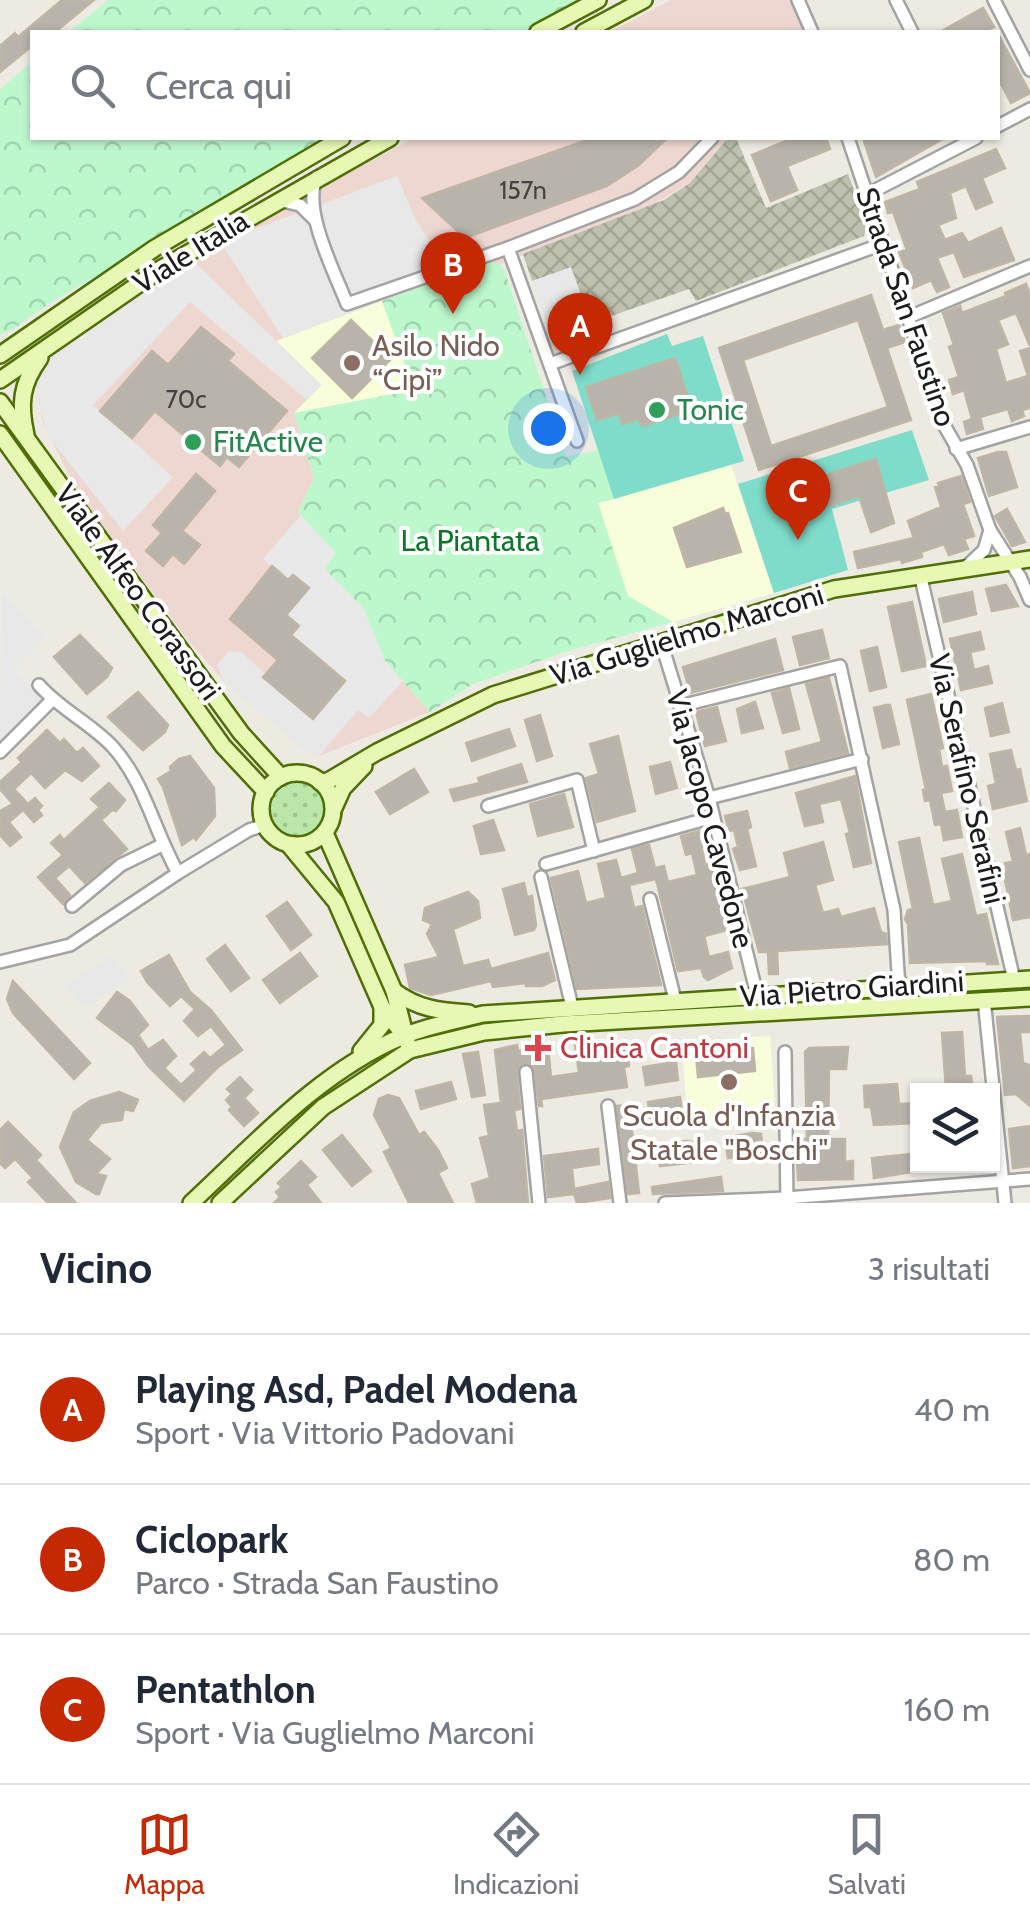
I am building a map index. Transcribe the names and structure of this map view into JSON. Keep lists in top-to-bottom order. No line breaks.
{"streets":{"street":["Viale Italia","Strada San Faustino","Viale Alfeo Corassori","Via Guglielmo Marconi","Via Serafino Serafini","Via Jacopo Cavedone","Via Pietro Giardini"]},"crossings":[["Strada San Faustino","Via Guglielmo Marconi"],["Viale Alfeo Corassori","Via Guglielmo Marconi"],["Via Guglielmo Marconi","Via Serafino Serafini"],["Via Guglielmo Marconi","Via Jacopo Cavedone"],["Via Serafino Serafini","Via Pietro Giardini"],["Via Jacopo Cavedone","Via Pietro Giardini"]],"parks":["La Piantata"],"places":{"other":["Asilo Nido “Cipì”","Tonic","FitActive","Scuola d'Infanzia Statale \"Boschi\""],"health":["Clinica Cantoni"]},"house_numbers":["157n","70c"],"page":{"search":"Cerca qui","pins":["B","A","C"],"heading":["Vicino","3 risultati"],"list":[{"mark":"A","name":"Playing Asd, Padel Modena","note":"Sport · Via Vittorio Padovani","value":"40 m"},{"mark":"B","name":"Ciclopark","note":"Parco · Strada San Faustino","value":"80 m"},{"mark":"C","name":"Pentathlon","note":"Sport · Via Guglielmo Marconi","value":"160 m"}],"nav":["Mappa","Indicazioni","Salvati"]}}
